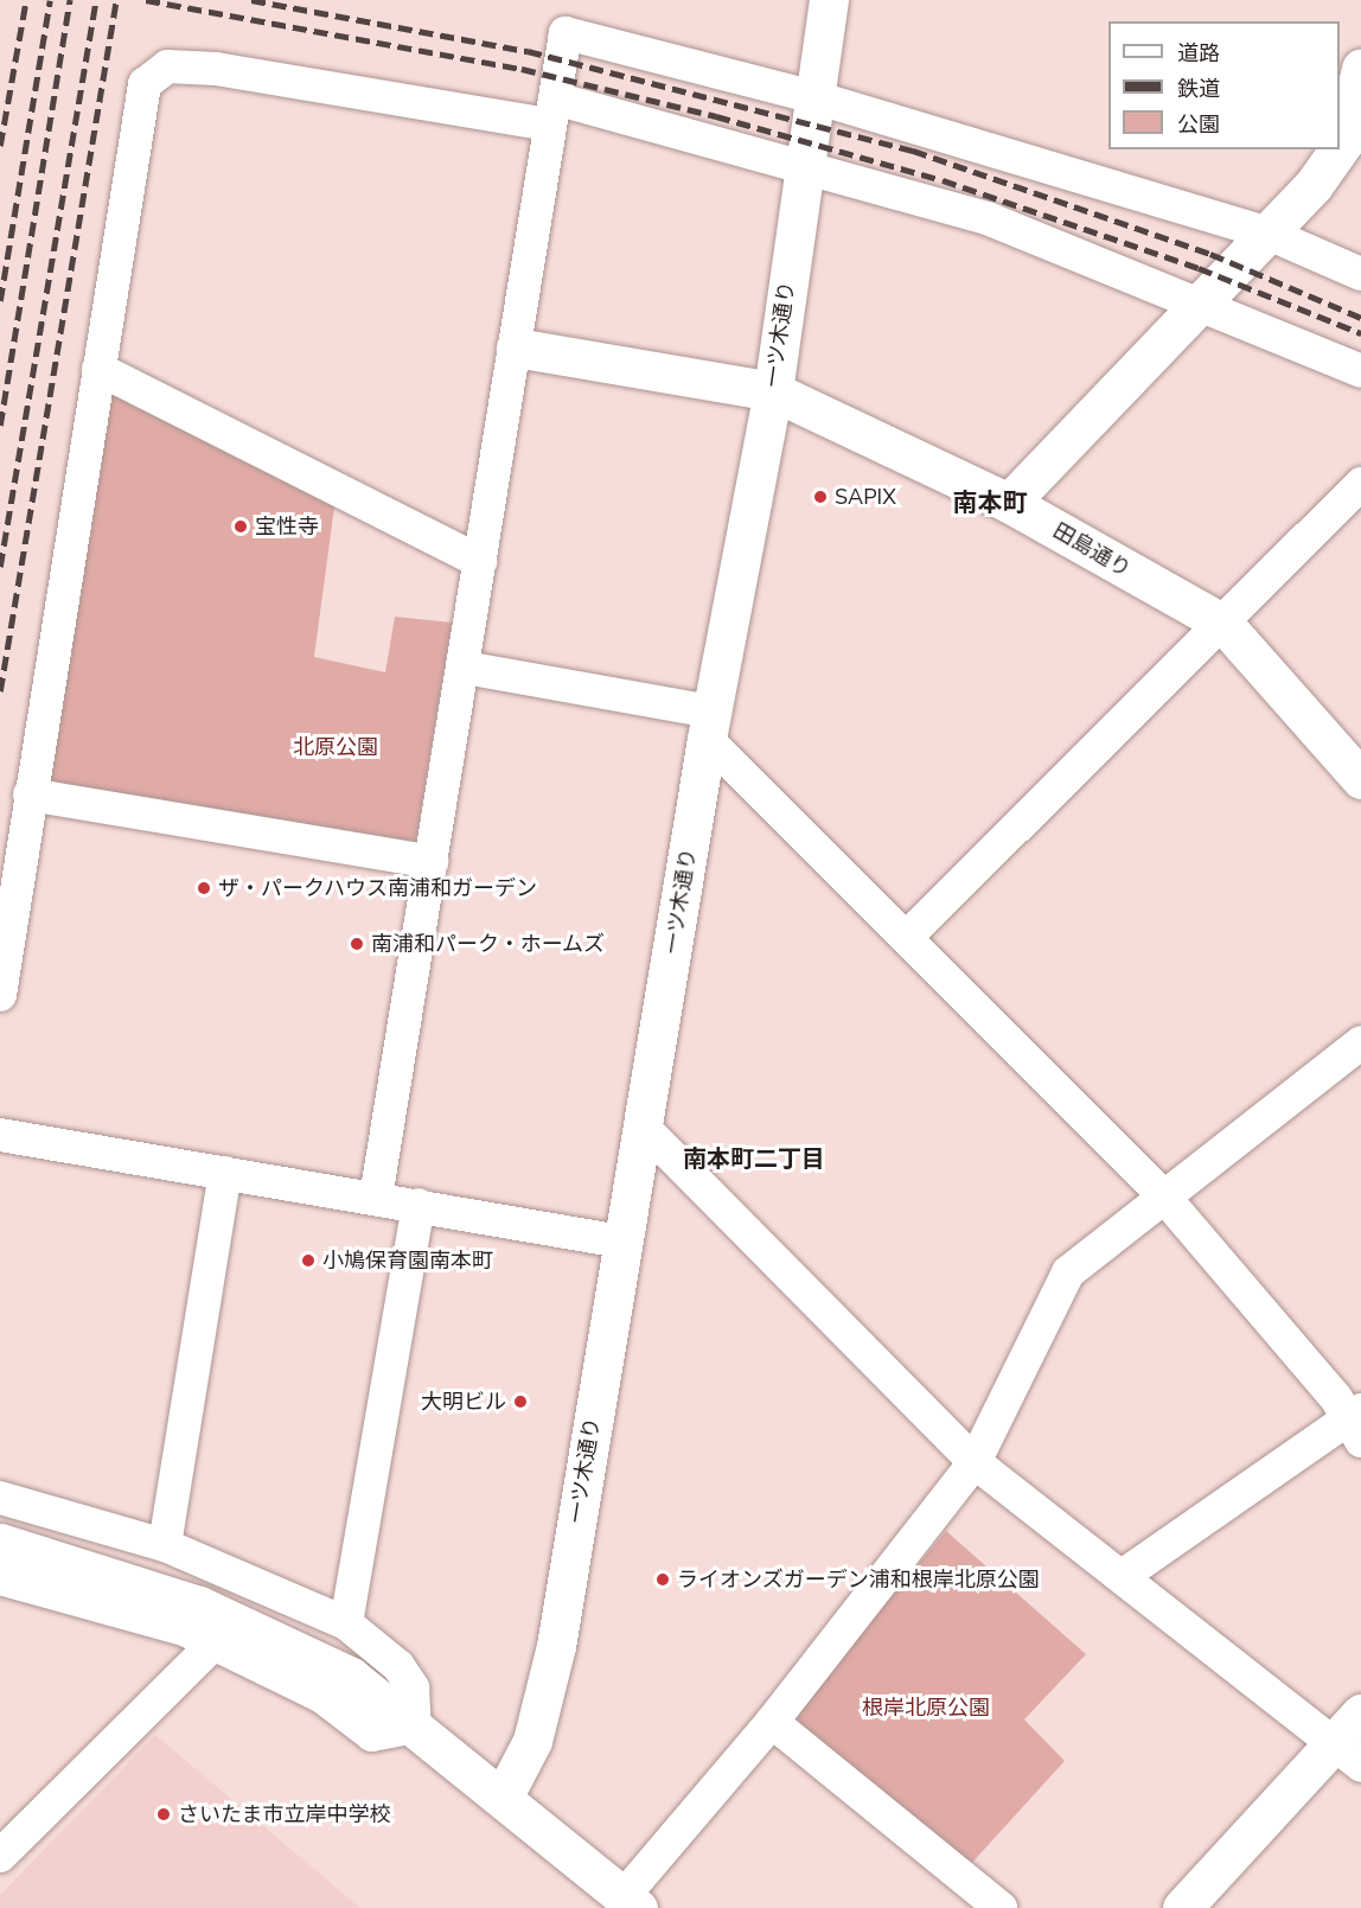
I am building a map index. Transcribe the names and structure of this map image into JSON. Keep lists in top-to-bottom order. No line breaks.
{"streets":{"street":["一ツ木通り","田島通り"]},"crossings":[["一ツ木通り","田島通り"]],"districts":["南本町","南本町二丁目"],"parks":["北原公園","根岸北原公園"],"places":["SAPIX","宝性寺","ザ・パークハウス南浦和ガーデン","南浦和パーク・ホームズ","小鳩保育園南本町","大明ビル","ライオンズガーデン浦和根岸北原公園","さいたま市立岸中学校"],"legend":["道路","鉄道","公園"]}
